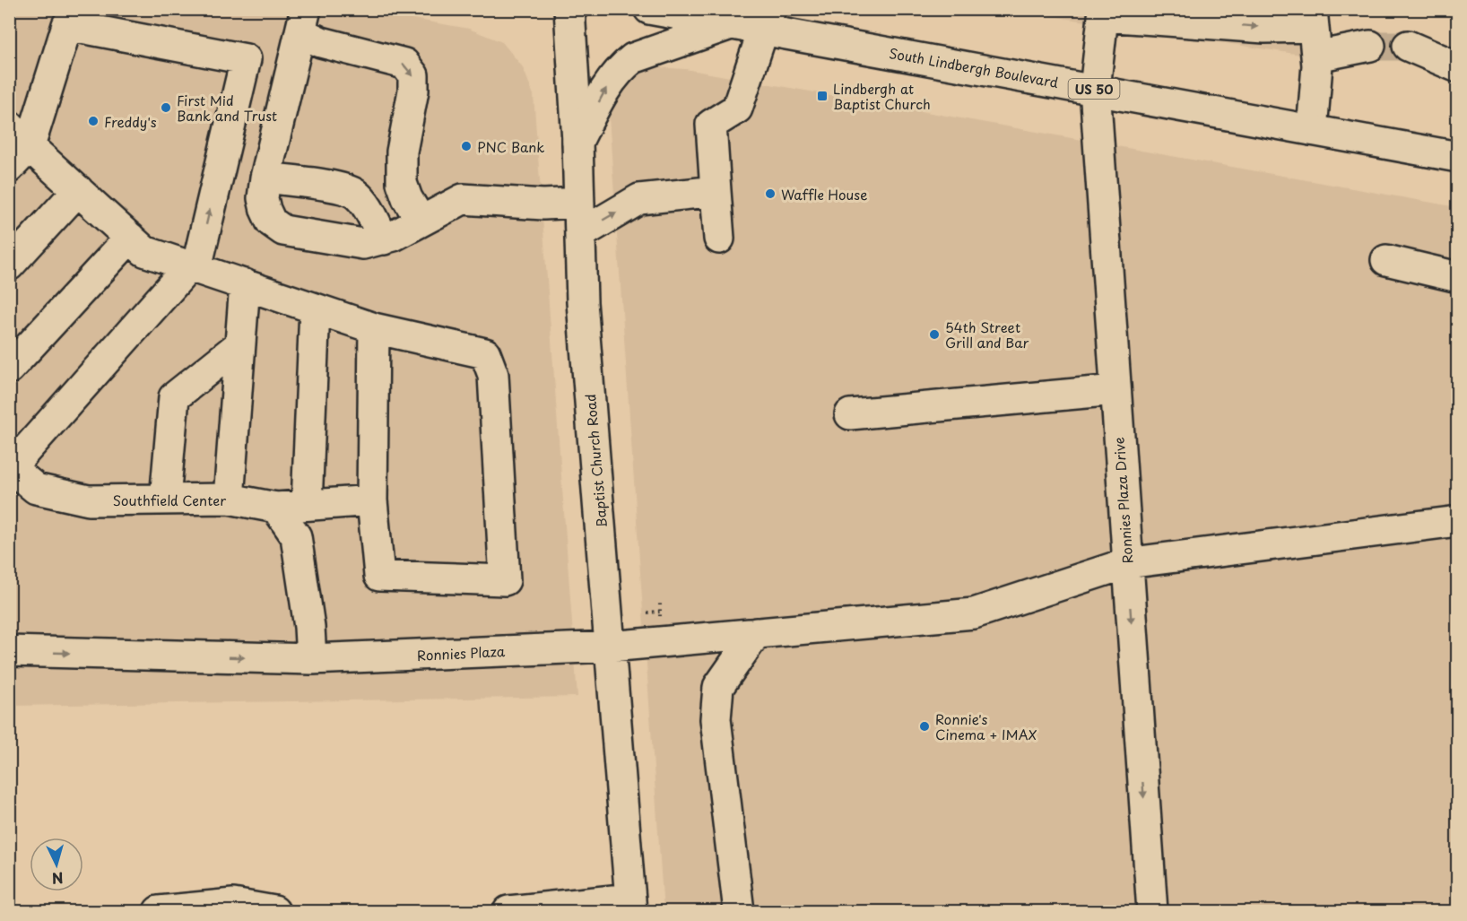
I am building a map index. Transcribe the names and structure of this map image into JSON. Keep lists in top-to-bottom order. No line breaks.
{"streets":{"street":["South Lindbergh Boulevard","US 50","Baptist Church Road","Southfield Center","Ronnies Plaza Drive","Ronnies Plaza"]},"crossings":[["South Lindbergh Boulevard","Ronnies Plaza Drive"],["Baptist Church Road","Ronnies Plaza"],["Ronnies Plaza Drive","Ronnies Plaza"]],"one_way":["Ronnies Plaza Drive"],"places":{"transit":["Lindbergh at Baptist Church"],"other":["First Mid Bank and Trust","Freddy's","PNC Bank","Waffle House","54th Street Grill and Bar","Ronnie's Cinema + IMAX"]},"north":"bottom"}
